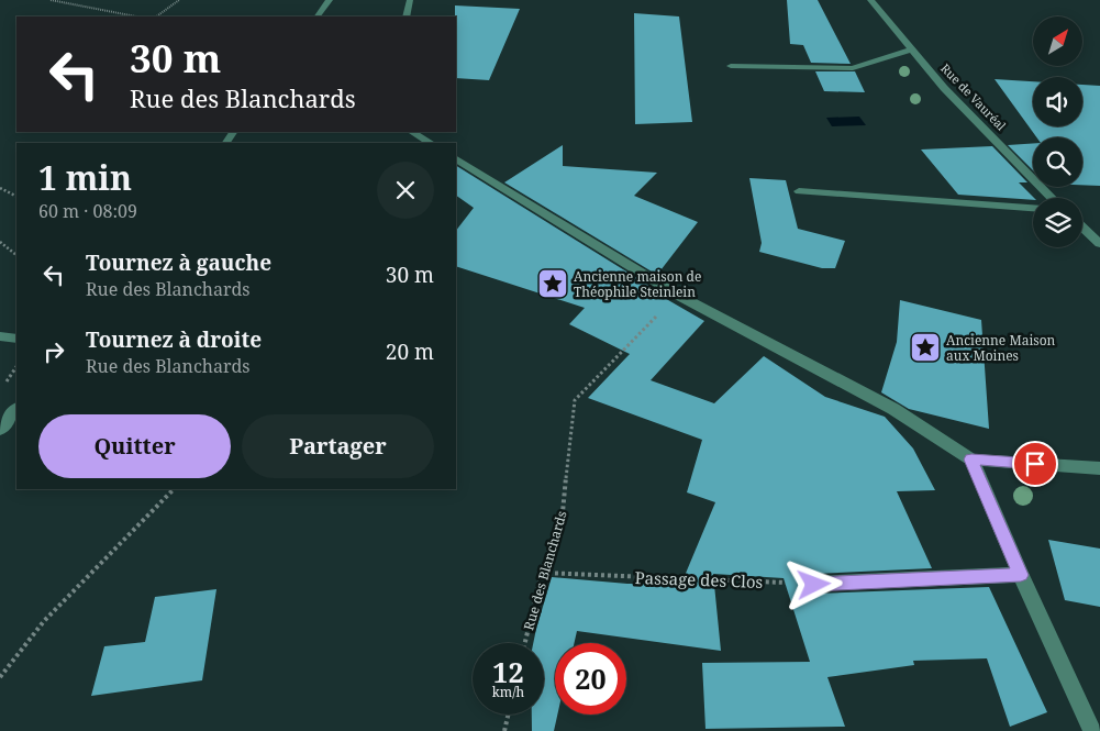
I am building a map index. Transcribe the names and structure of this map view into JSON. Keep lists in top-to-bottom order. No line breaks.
{"streets":{"street":["Rue de Vauréal"],"path":["Rue des Blanchards","Passage des Clos"]},"crossings":[["Rue des Blanchards","Passage des Clos"]],"places":{"place":["Ancienne maison de Théophile Steinlein","Ancienne Maison aux Moines"]},"north":"top right","page":{"turn":["30 m","Rue des Blanchards"],"heading":["1 min","60 m · 08:09"],"list":[{"name":"Tournez à gauche","note":"Rue des Blanchards","value":"30 m"},{"name":"Tournez à droite","note":"Rue des Blanchards","value":"20 m"}],"buttons":["Quitter","Partager"],"speed":"12 km/h","limit":"20"}}
